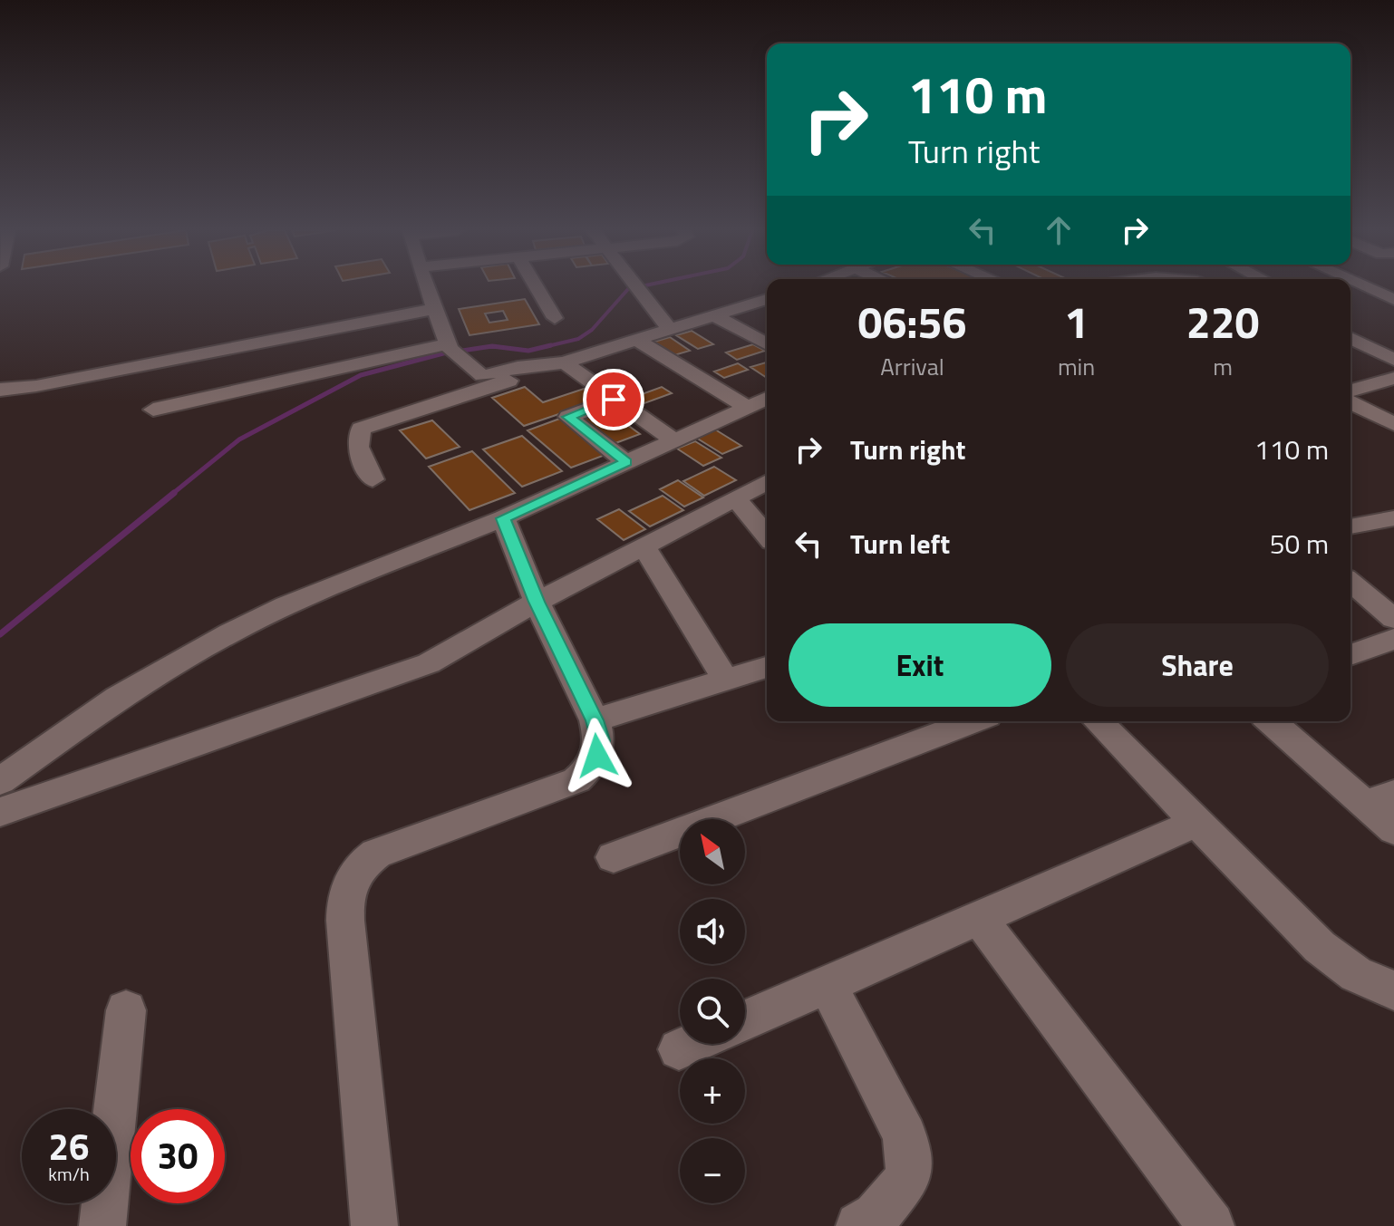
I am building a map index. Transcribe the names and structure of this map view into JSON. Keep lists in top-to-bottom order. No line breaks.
{"north":"top left","page":{"turn":["110 m","Turn right"],"eta":["06:56","Arrival","1","min","220","m"],"list":[{"name":"Turn right","value":"110 m"},{"name":"Turn left","value":"50 m"}],"buttons":["Exit","Share"],"map_buttons":["+","−"],"speed":"26 km/h","limit":"30"}}
